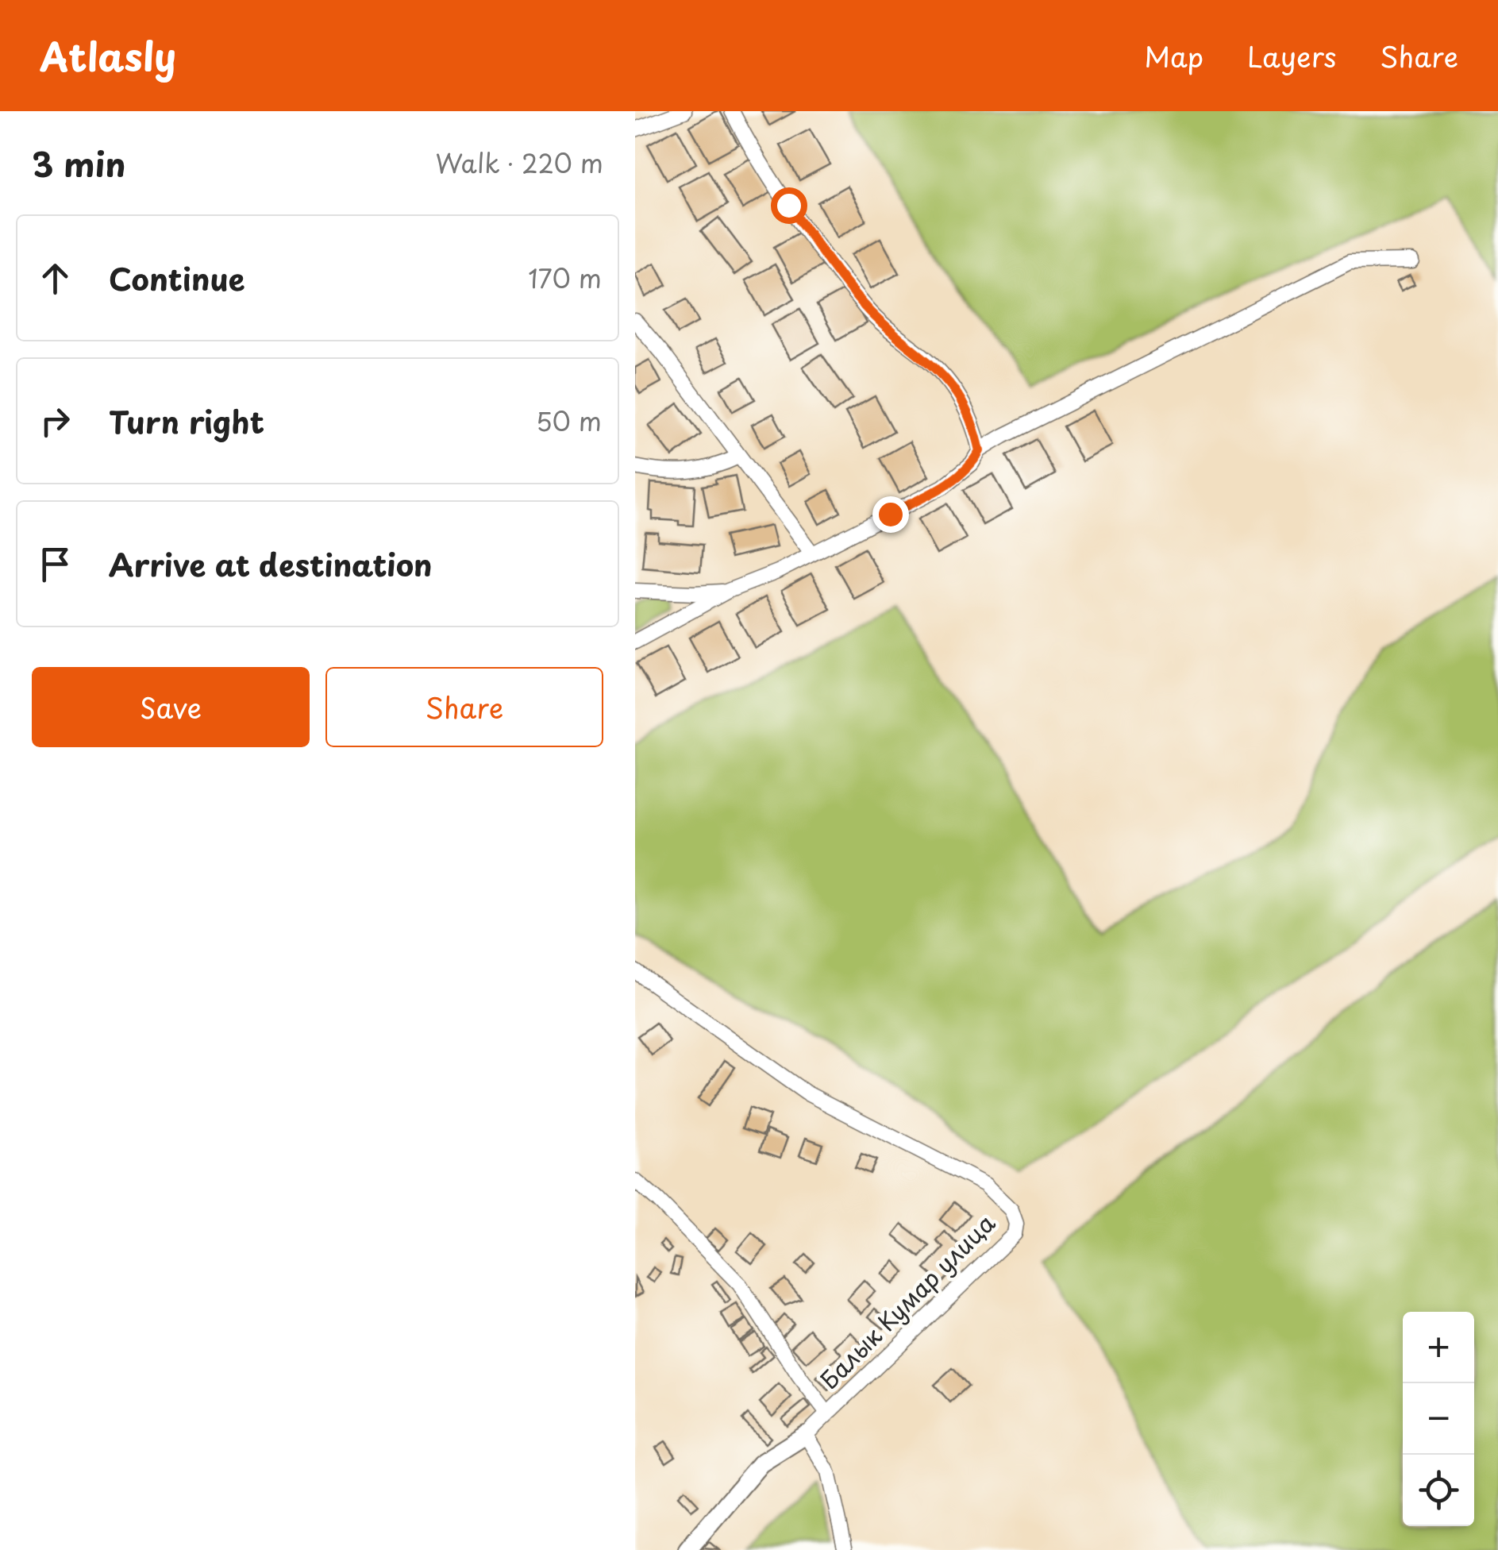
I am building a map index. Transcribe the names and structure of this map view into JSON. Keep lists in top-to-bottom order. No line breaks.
{"streets":{"street":["Балык Кумар улица"]},"page":{"header":"Atlasly","nav":["Map","Layers","Share"],"heading":["3 min","Walk · 220 m"],"list":[["Continue","170 m"],["Turn right","50 m"],"Arrive at destination"],"buttons":["Save","Share"],"map_buttons":["+","−"]}}
